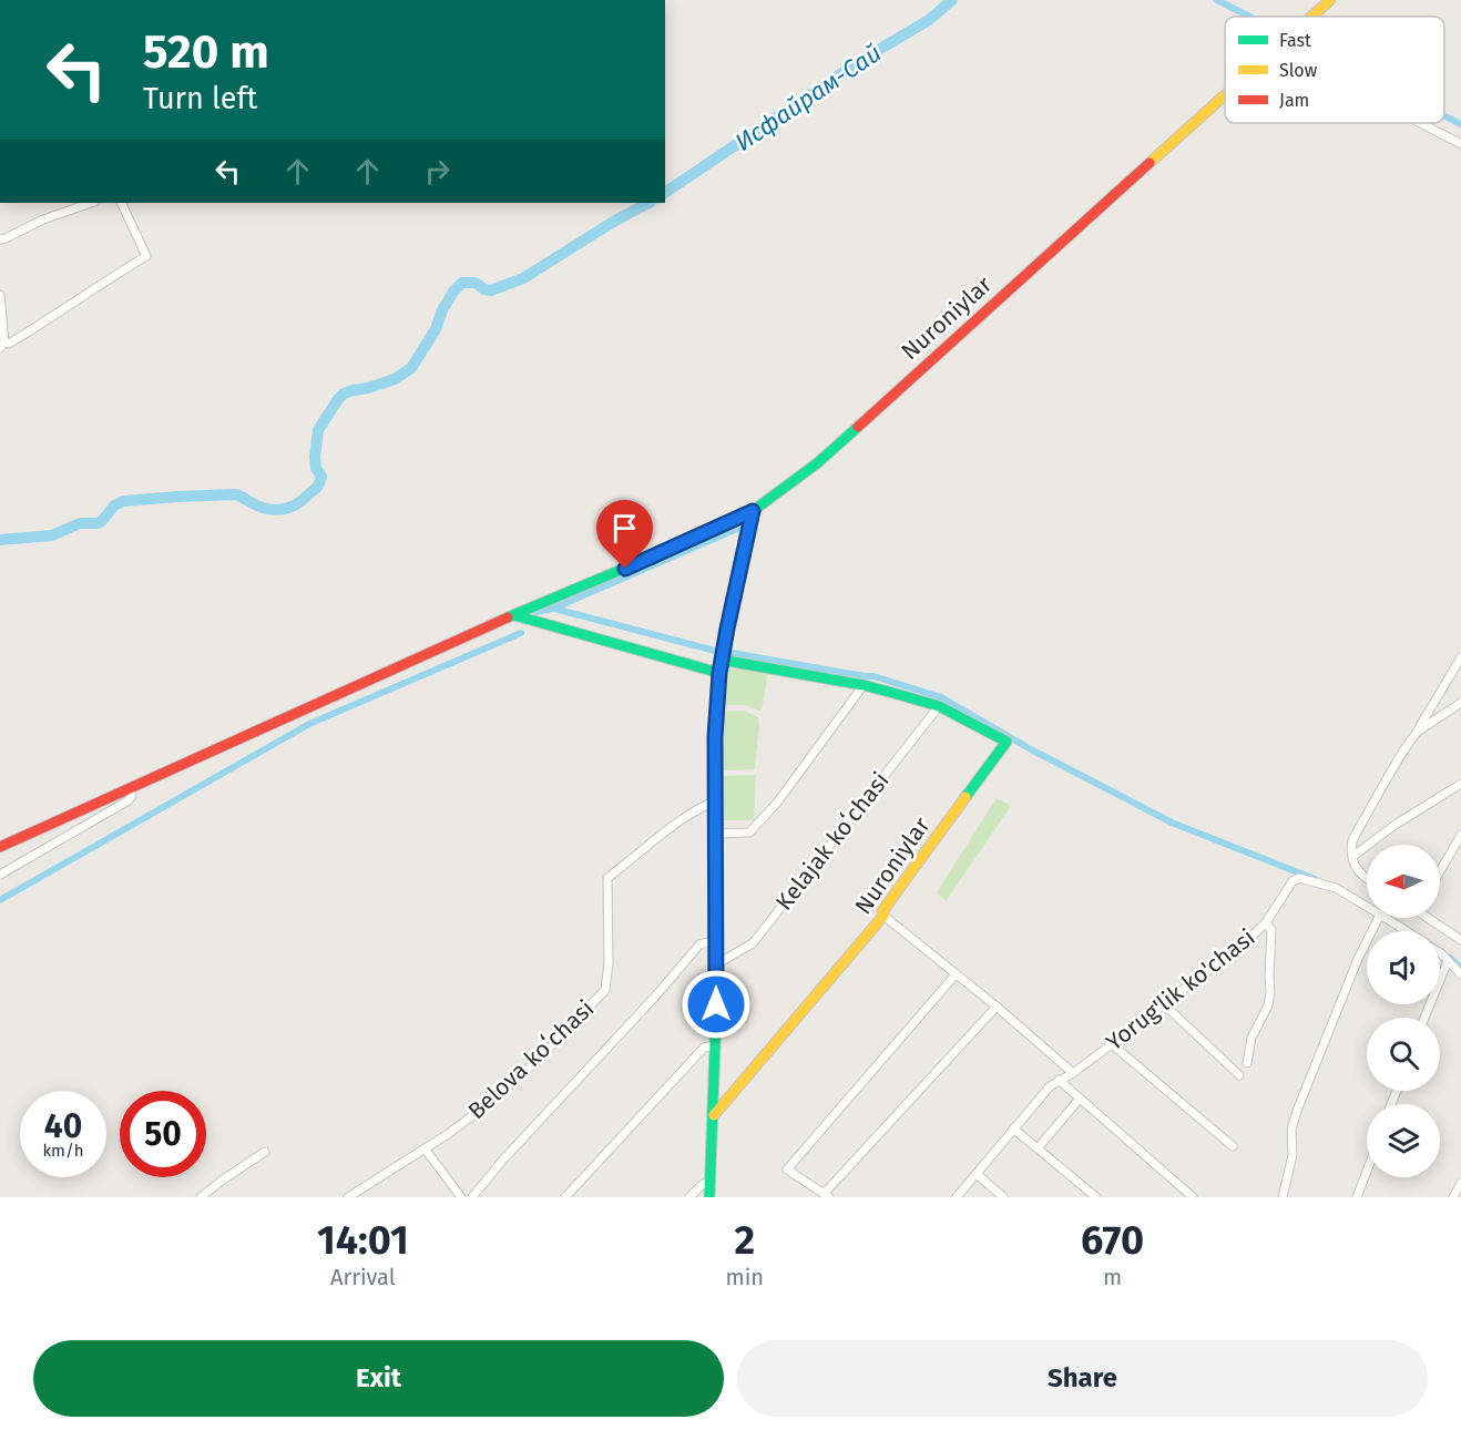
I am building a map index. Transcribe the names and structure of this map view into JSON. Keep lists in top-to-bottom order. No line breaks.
{"streets":{"main road":["Nuroniylar"],"street":["Kelajak koʻchasi","Yorug'lik ko'chasi","Belova koʻchasi"]},"crossings":[["Nuroniylar","Kelajak koʻchasi"]],"water":["Исфайрам-Сай"],"legend":["Fast","Slow","Jam"],"north":"left","page":{"turn":["520 m","Turn left"],"speed":"40 km/h","limit":"50","eta":["14:01","Arrival","2","min","670","m"],"buttons":["Exit","Share"]}}
